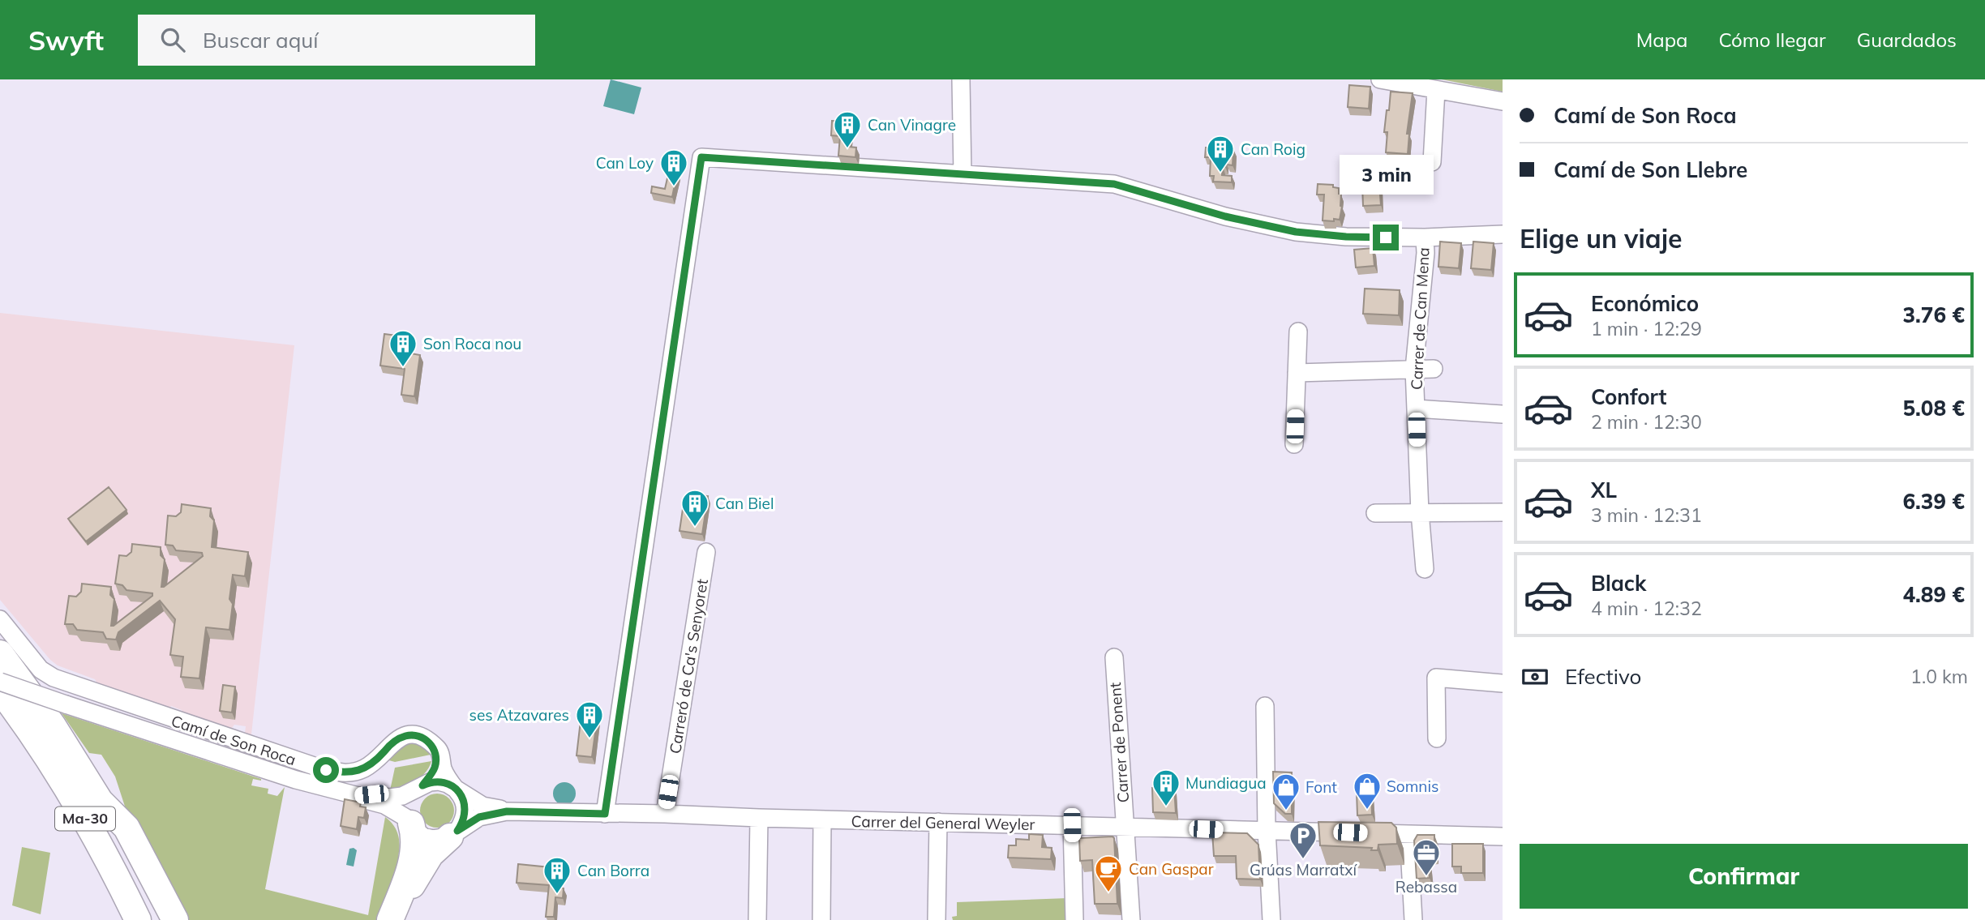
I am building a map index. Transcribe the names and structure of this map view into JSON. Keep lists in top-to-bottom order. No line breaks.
{"streets":{"highway":["Ma-30"],"street":["Carrer de Can Mena","Carreró de Ca's Senyoret","Camí de Son Roca","Carrer de Ponent","Carrer del General Weyler"]},"crossings":[["Carreró de Ca's Senyoret","Carrer del General Weyler"],["Carrer de Ponent","Carrer del General Weyler"]],"places":{"building":["Can Vinagre","Can Roig","Can Loy","Son Roca nou","Can Biel","ses Atzavares","Mundiagua","Can Borra"],"shop":["Somnis","Font"],"parking":["Grúas Marratxí"],"office":["Rebassa"],"cafe":["Can Gaspar"]},"page":{"header":"Swyft","search":"Buscar aquí","nav":["Mapa","Cómo llegar","Guardados"],"banner":["Camí de Son Roca","Camí de Son Llebre"],"bubble":"3 min","heading":"Elige un viaje","list":[{"name":"Económico","note":"1 min · 12:29","value":"3.76 €"},{"name":"Confort","note":"2 min · 12:30","value":"5.08 €"},{"name":"XL","note":"3 min · 12:31","value":"6.39 €"},{"name":"Black","note":"4 min · 12:32","value":"4.89 €"}],"pay":["Efectivo","1.0 km"],"buttons":"Confirmar"}}
